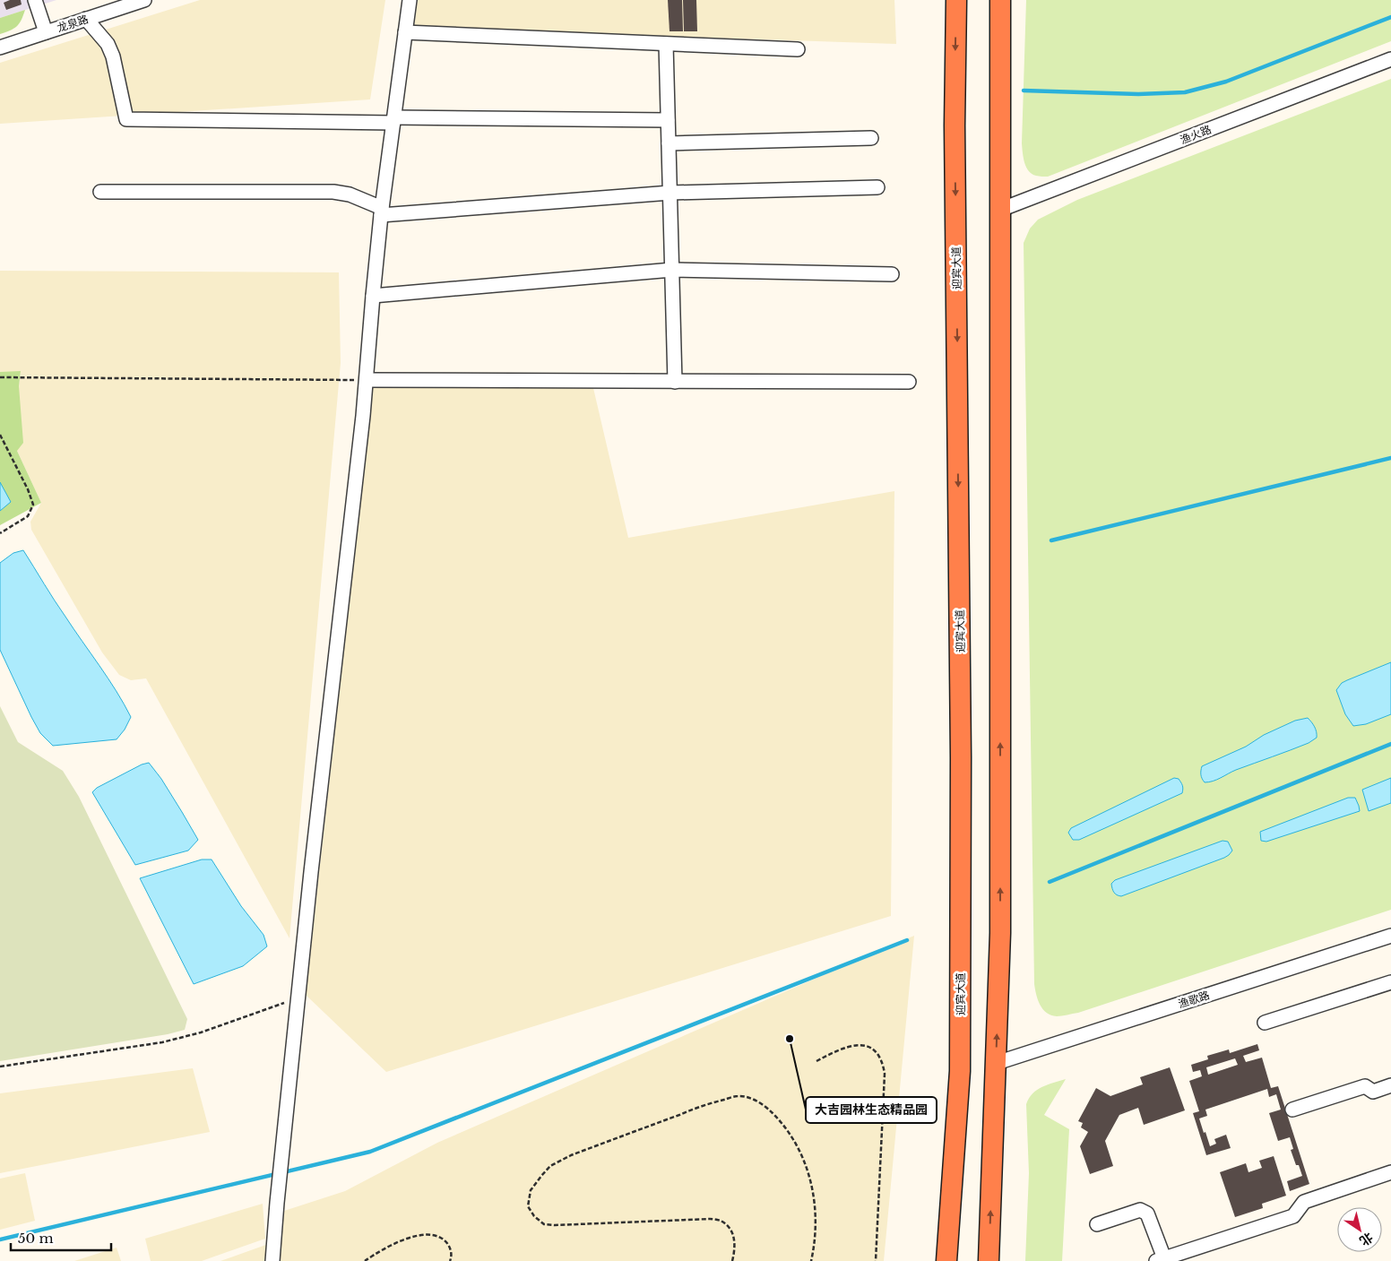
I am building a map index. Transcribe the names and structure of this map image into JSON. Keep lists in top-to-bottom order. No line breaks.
{"streets":{"highway":["迎宾大道"],"street":["龙泉路","渔火路","渔歌路"]},"places":["大吉园林生态精品园"],"scale_bar":"50 m","north":"bottom right"}
